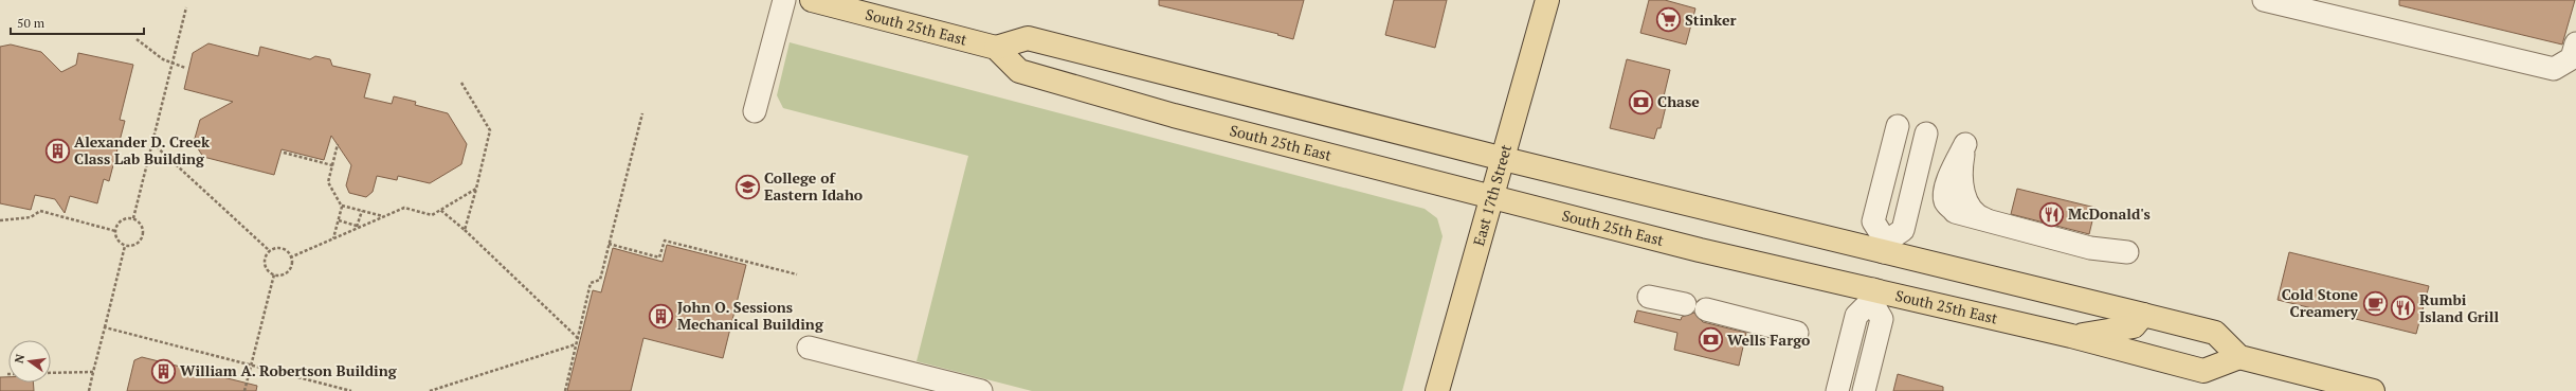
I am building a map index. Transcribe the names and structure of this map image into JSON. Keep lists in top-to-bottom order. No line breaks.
{"streets":{"main road":["South 25th East","East 17th Street"]},"crossings":[["South 25th East","East 17th Street"]],"places":{"supermarket":["Stinker"],"bank":["Chase","Wells Fargo"],"building":["Alexander D. Creek Class Lab Building","John O. Sessions Mechanical Building","William A. Robertson Building"],"school or university":["College of Eastern Idaho"],"restaurant":["McDonald's","Rumbi Island Grill"],"cafe":["Cold Stone Creamery"]},"scale_bar":"50 m","north":"left"}
